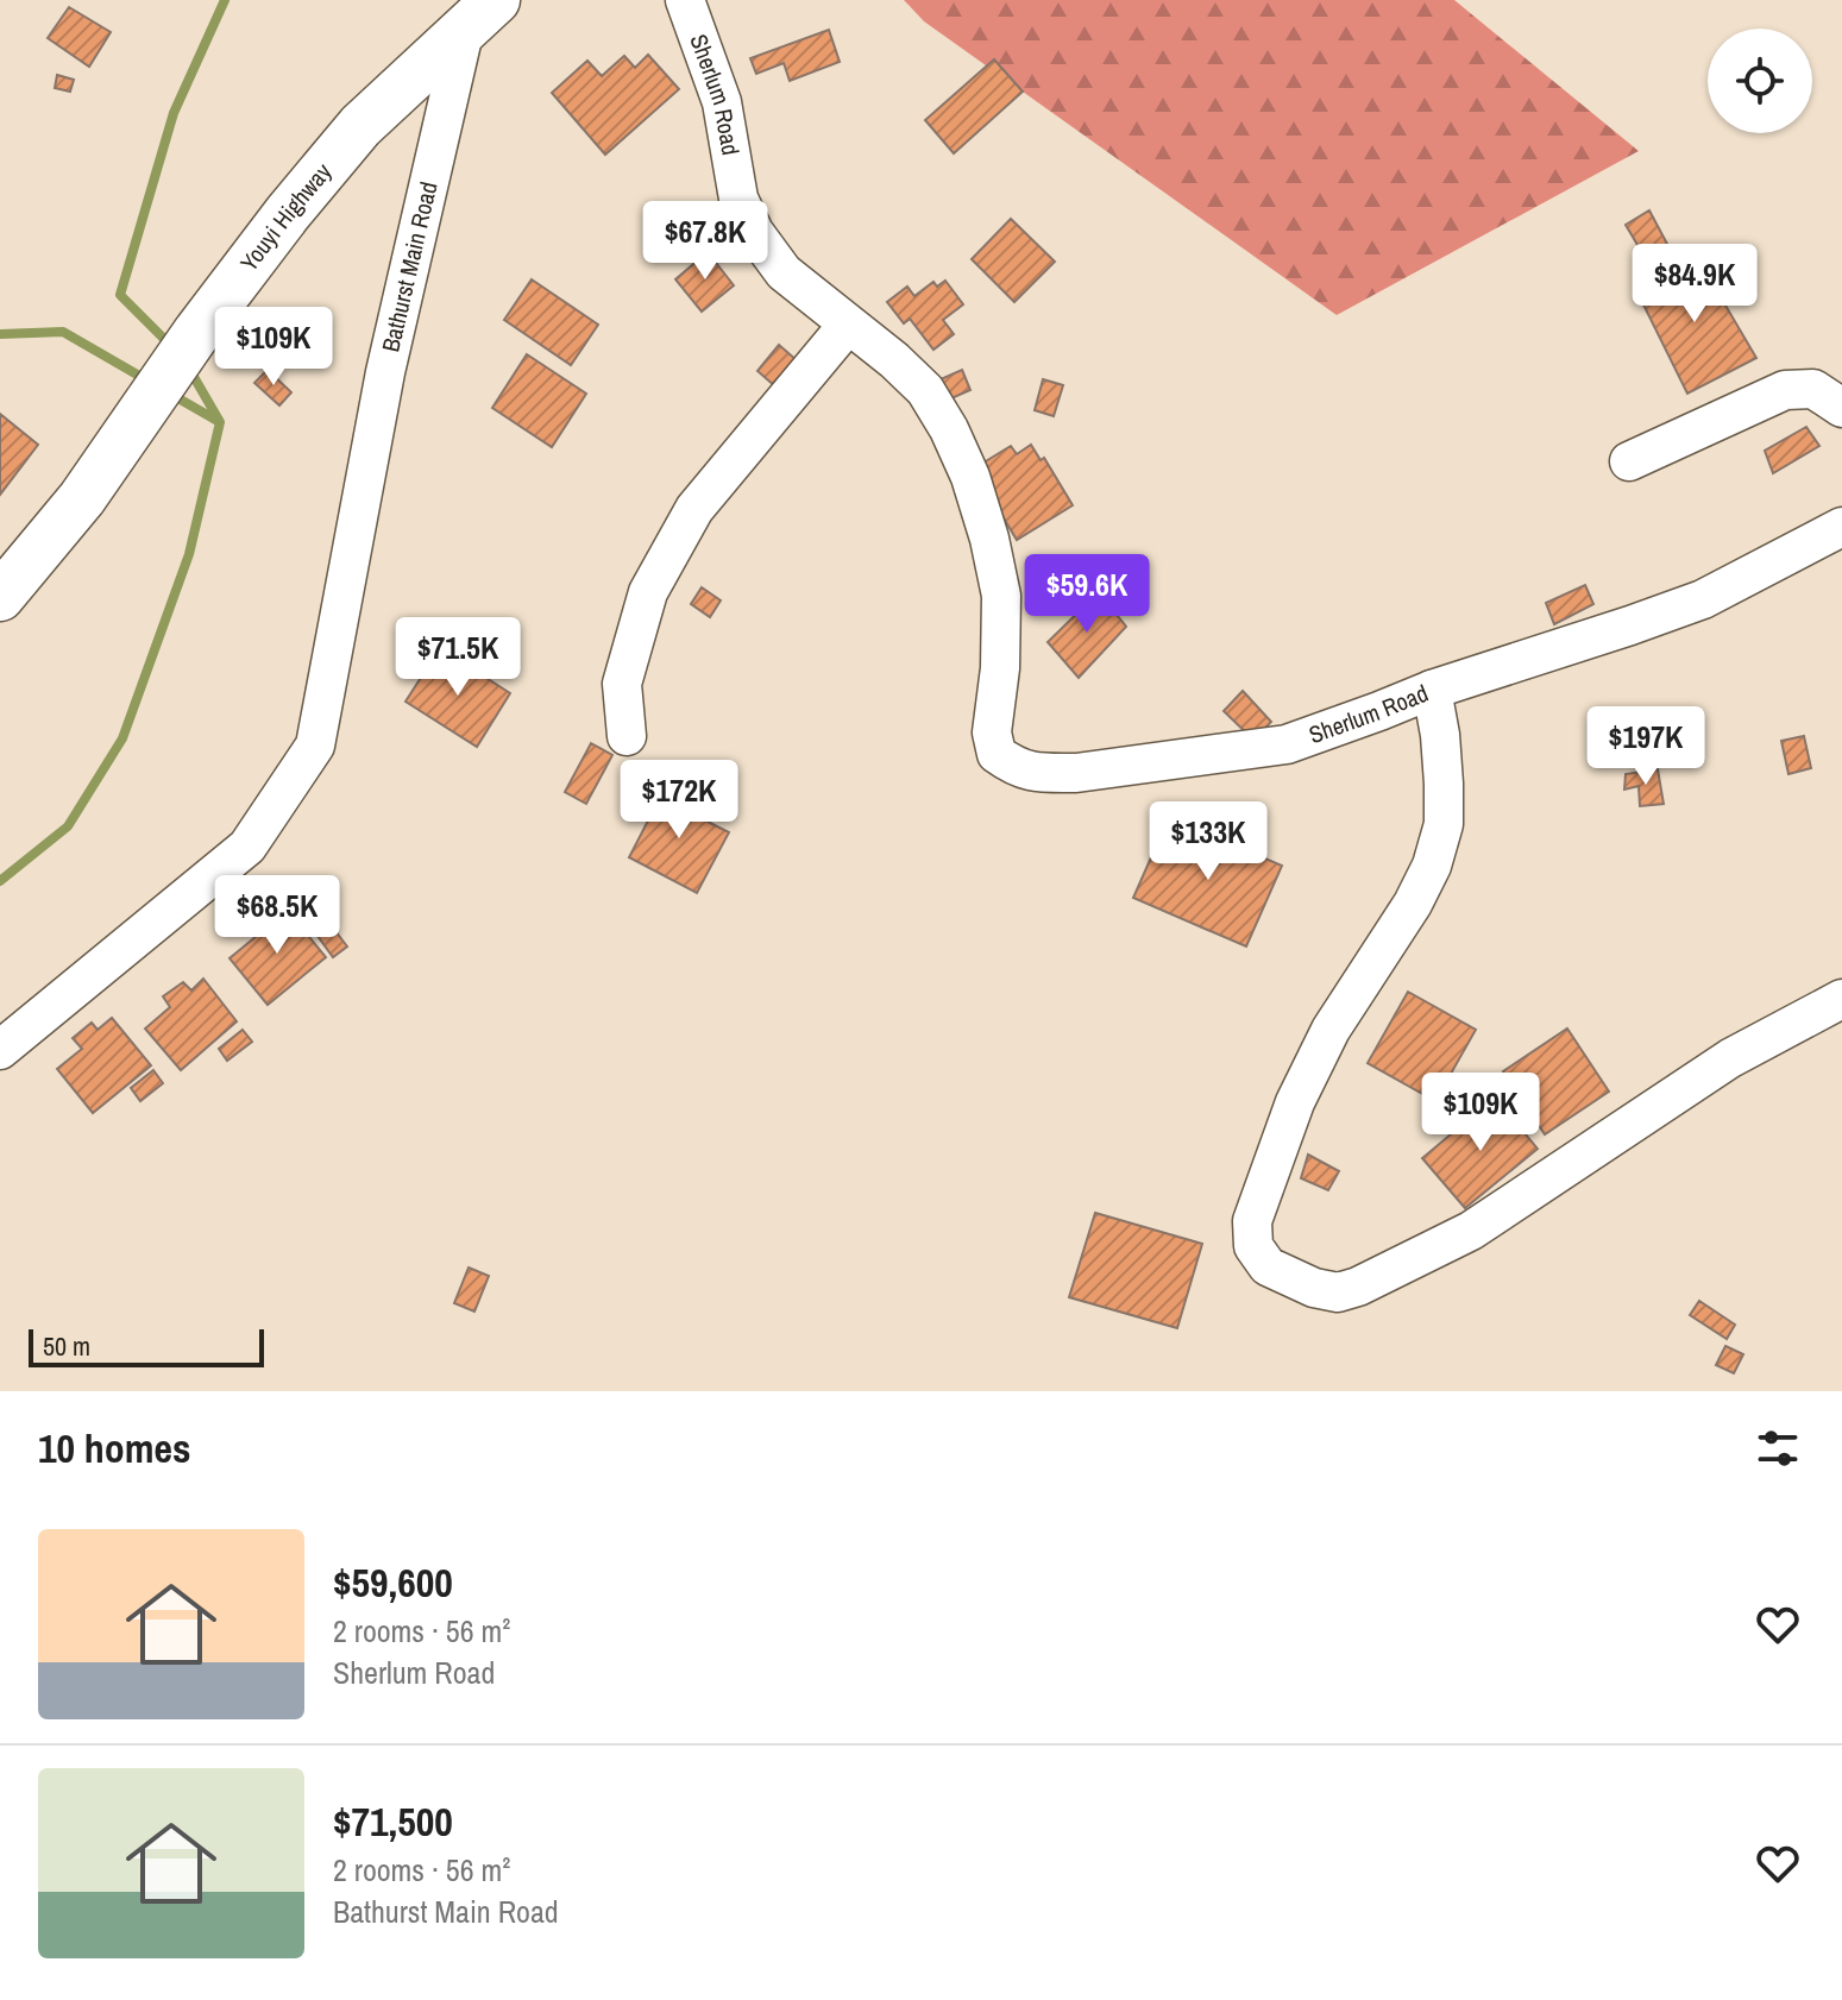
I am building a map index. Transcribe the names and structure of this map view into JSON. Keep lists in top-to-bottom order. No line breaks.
{"streets":{"main road":["Youyi Highway"],"street":["Sherlum Road","Bathurst Main Road"]},"crossings":[["Youyi Highway","Bathurst Main Road"]],"scale_bar":"50 m","page":{"price":["$67.8K","$84.9K","$109K","$59.6K","$71.5K","$197K","$172K","$133K","$68.5K","$109K"],"scale":"50 m","heading":"10 homes","list":[{"name":"$59,600","note":"2 rooms · 56 m² · Sherlum Road"},{"name":"$71,500","note":"2 rooms · 56 m² · Bathurst Main Road"}]}}
